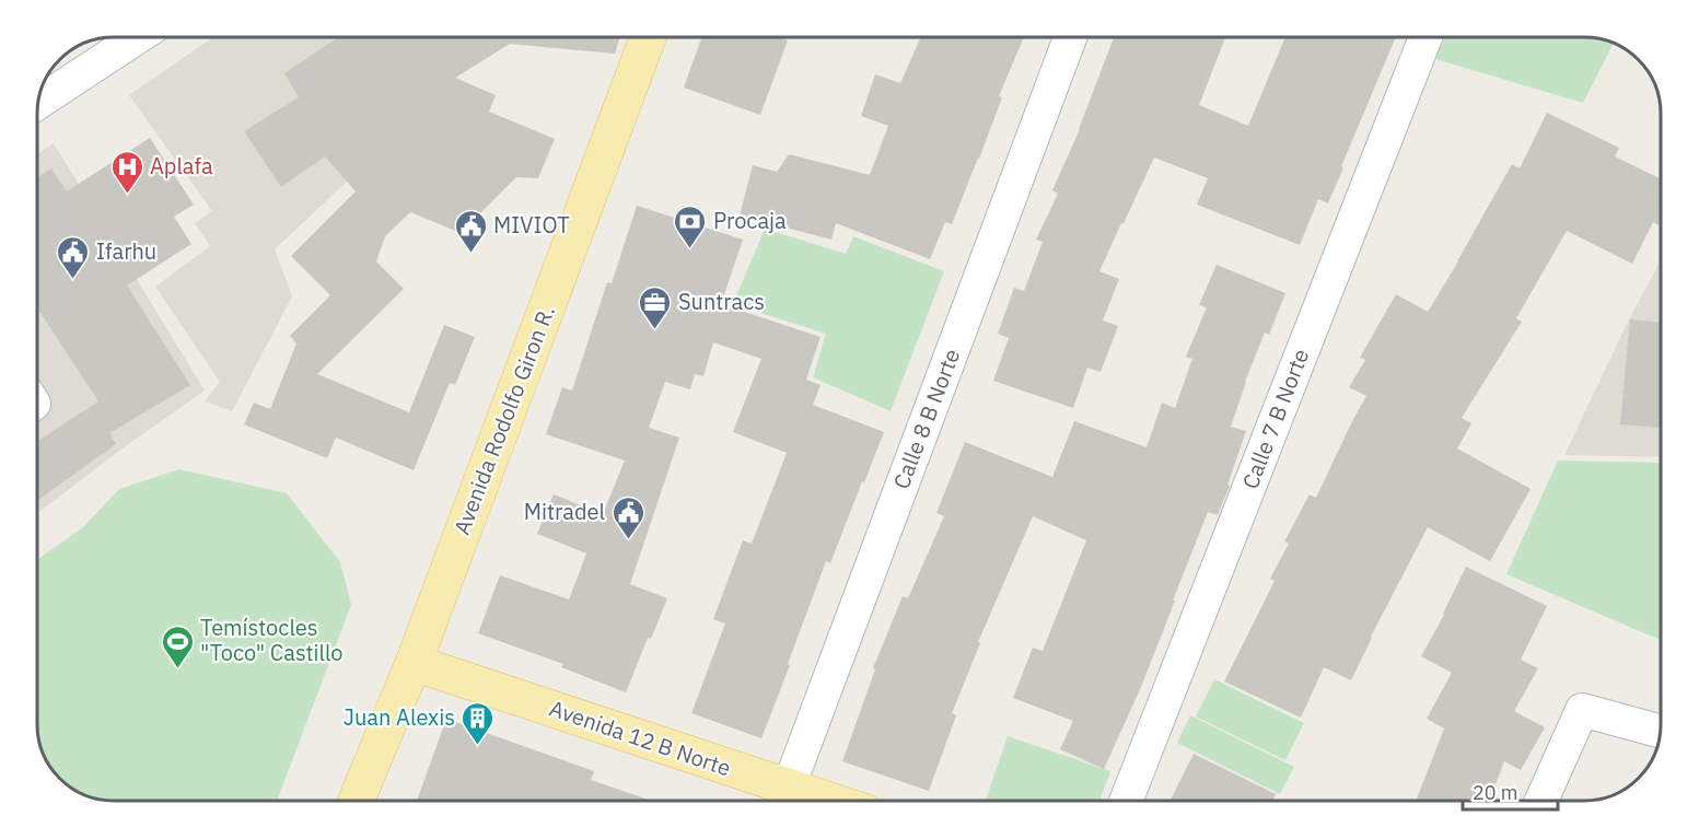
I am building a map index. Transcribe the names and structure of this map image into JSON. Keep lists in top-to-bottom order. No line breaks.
{"streets":{"main road":["Avenida Rodolfo Giron R.","Avenida 12 B Norte"],"street":["Calle 8 B Norte","Calle 7 B Norte"]},"crossings":[["Calle 8 B Norte","Avenida 12 B Norte"],["Avenida Rodolfo Giron R.","Avenida 12 B Norte"]],"places":{"hospital":["Aplafa"],"bank":["Procaja"],"public building":["MIVIOT","Ifarhu","Mitradel"],"office":["Suntracs"],"sports":["Temístocles \"Toco\" Castillo"],"building":["Juan Alexis"]},"scale_bar":"20 m"}
